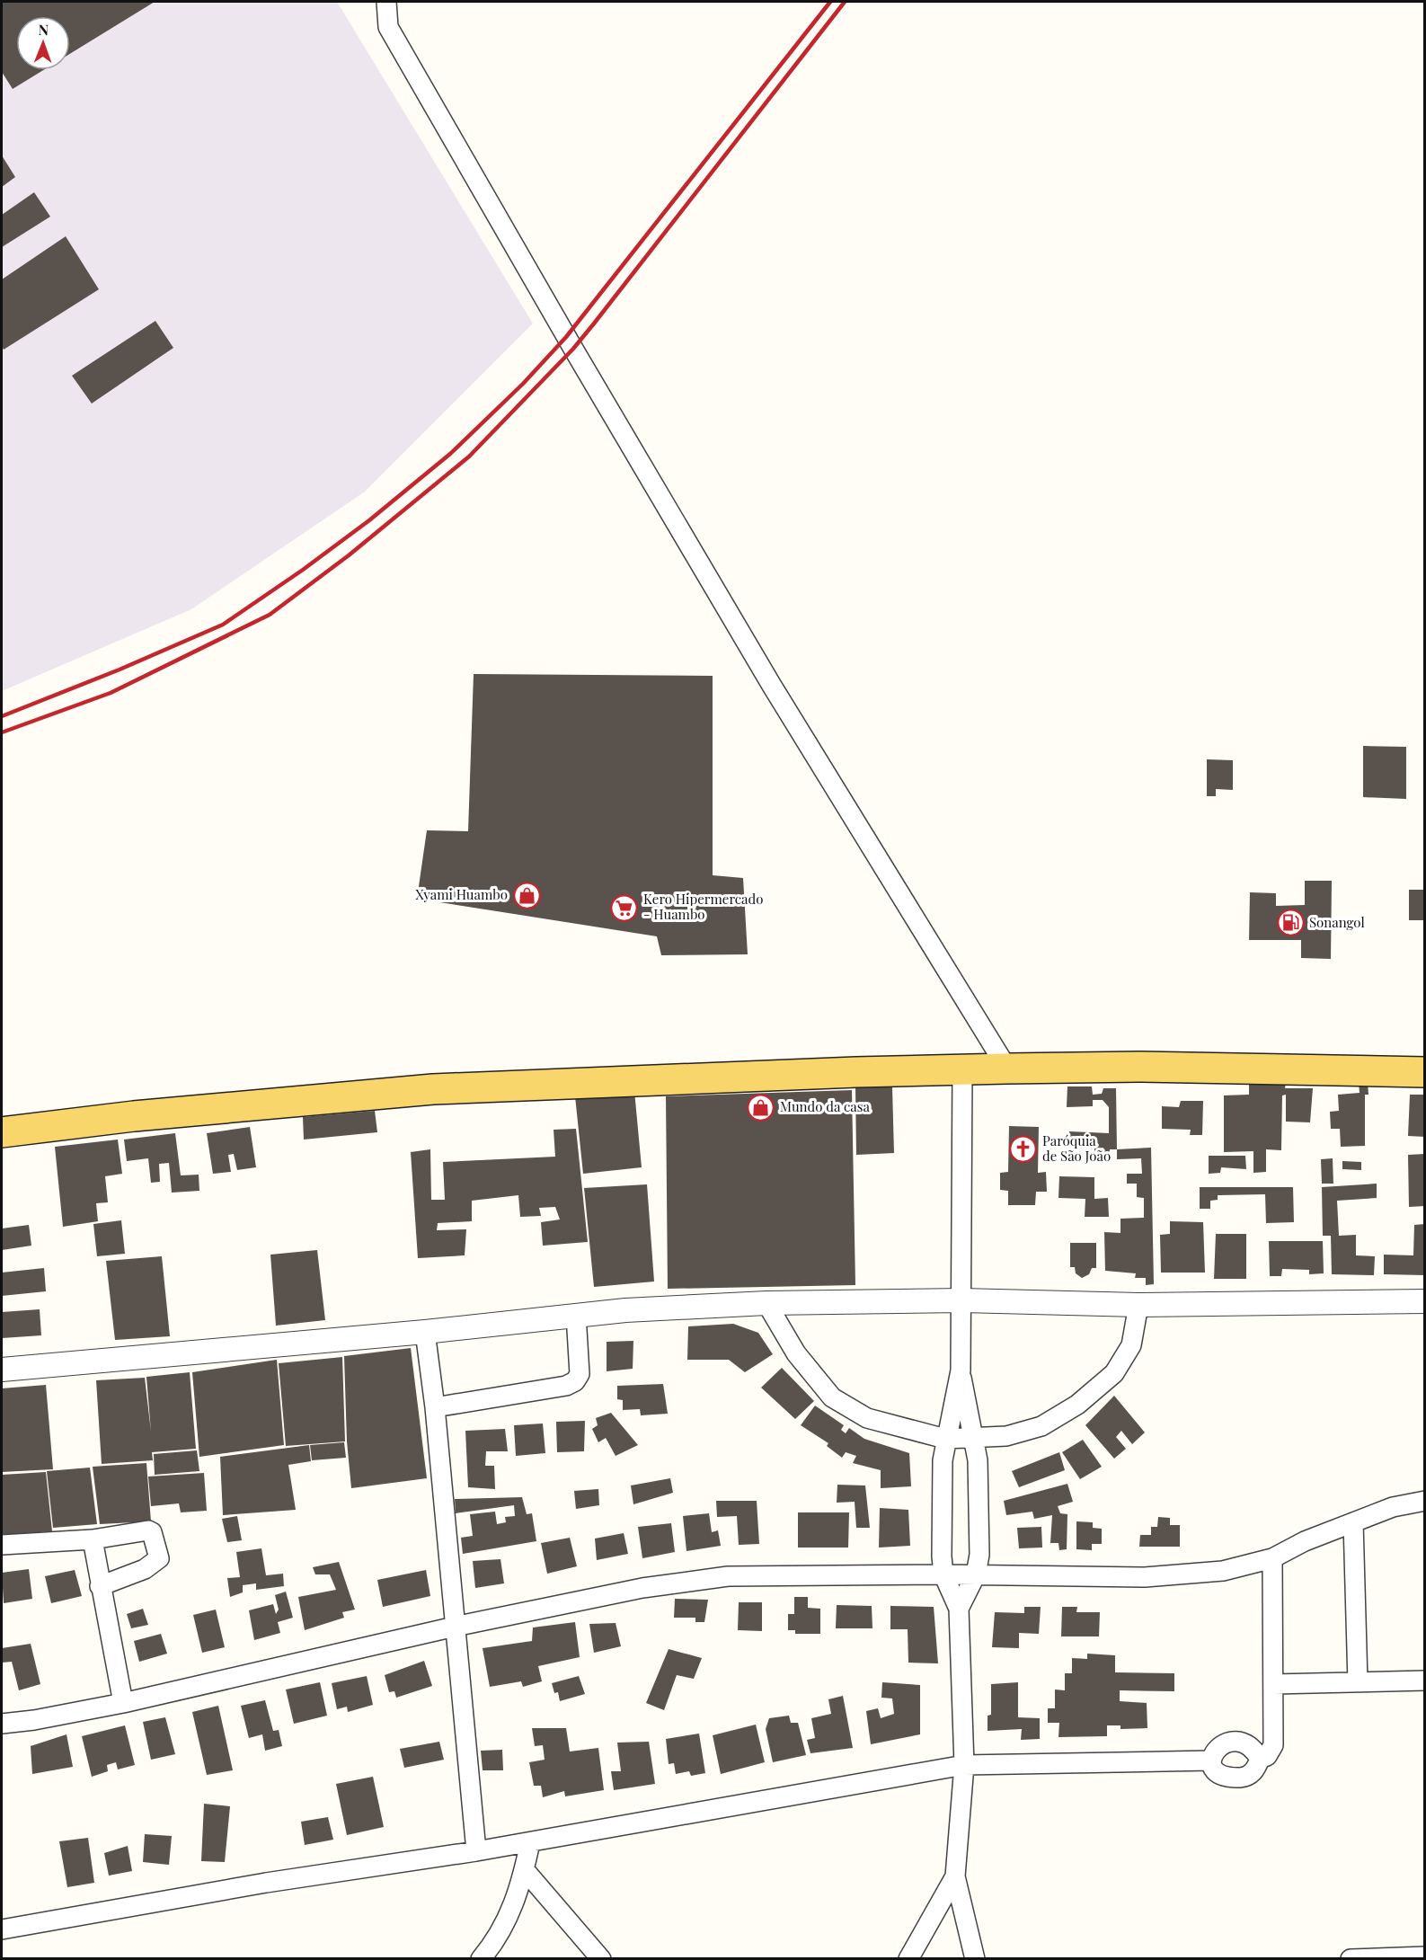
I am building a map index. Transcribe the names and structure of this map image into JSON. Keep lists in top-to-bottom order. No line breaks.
{"places":{"shop":["Xyami Huambo","Mundo da casa"],"supermarket":["Kero Hipermercado - Huambo"],"fuel station":["Sonangol"],"church":["Paróquia de São João"]},"north":"top"}
